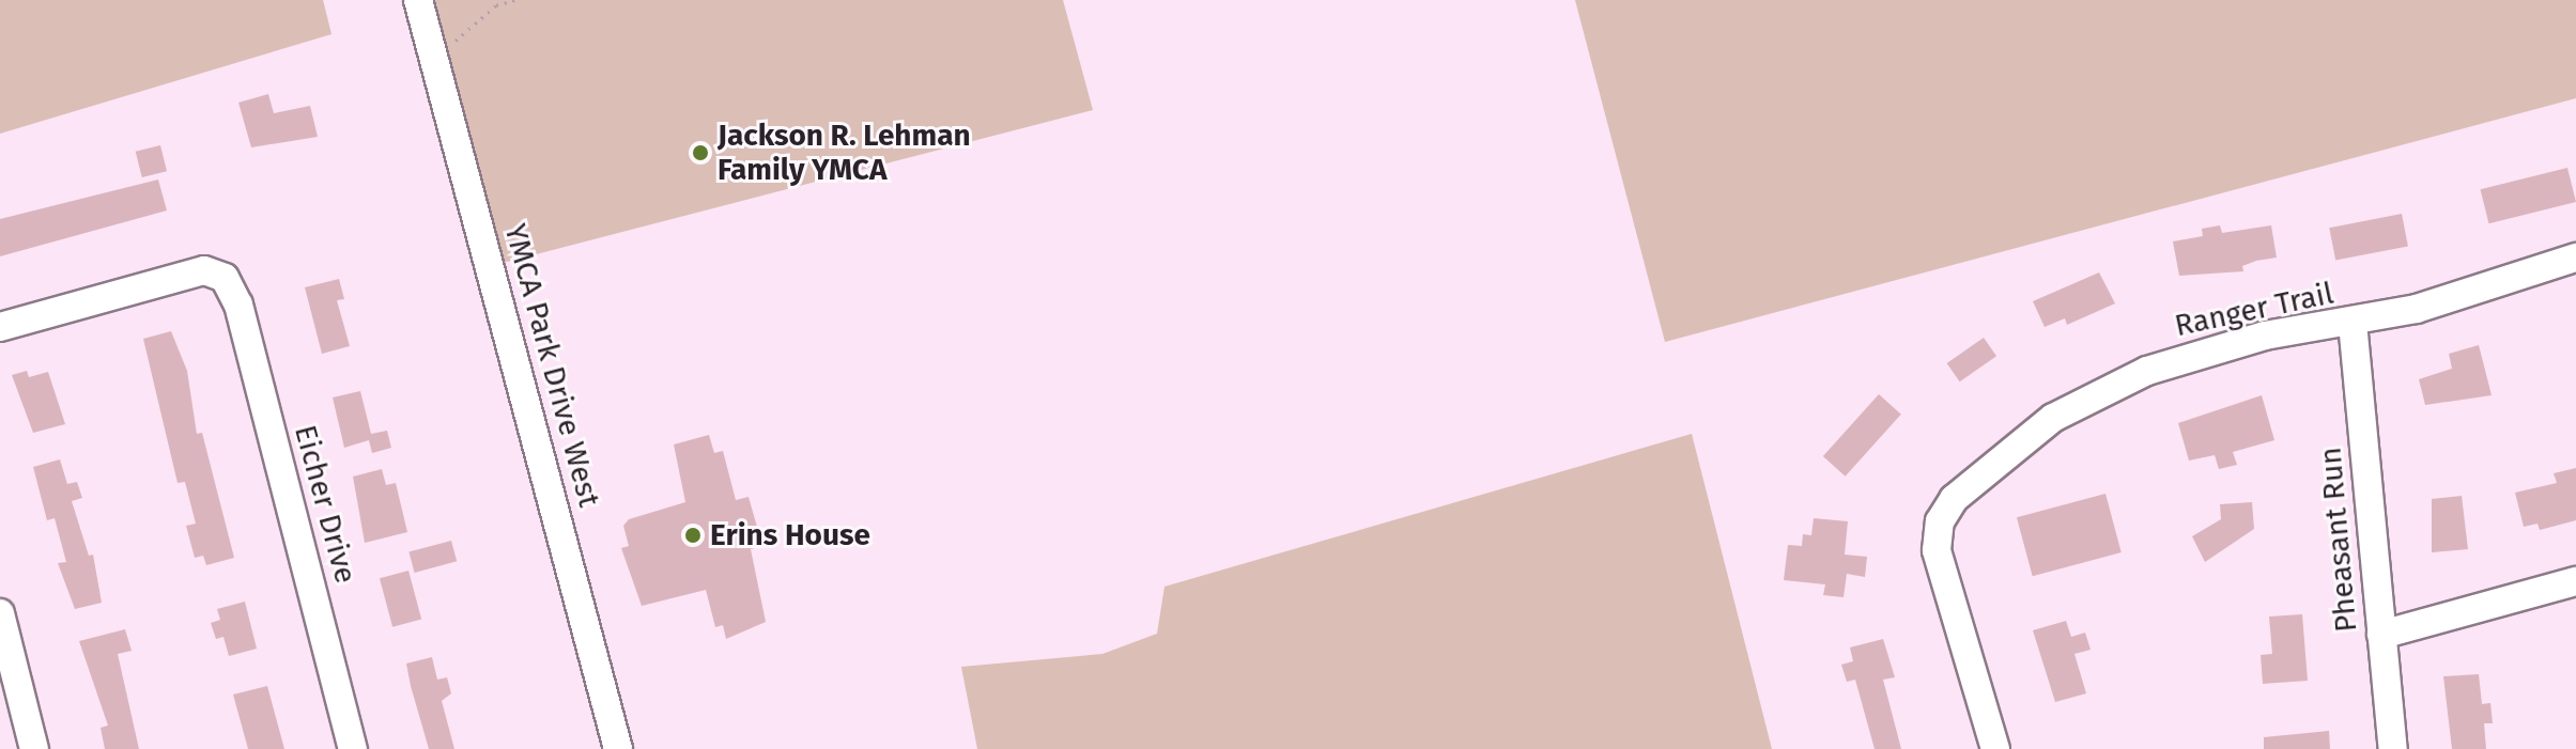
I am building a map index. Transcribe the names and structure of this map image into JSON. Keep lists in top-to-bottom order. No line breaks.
{"streets":{"street":["Ranger Trail","YMCA Park Drive West","Eicher Drive","Pheasant Run"]},"crossings":[["Ranger Trail","Pheasant Run"]],"places":["Jackson R. Lehman Family YMCA","Erins House"]}
